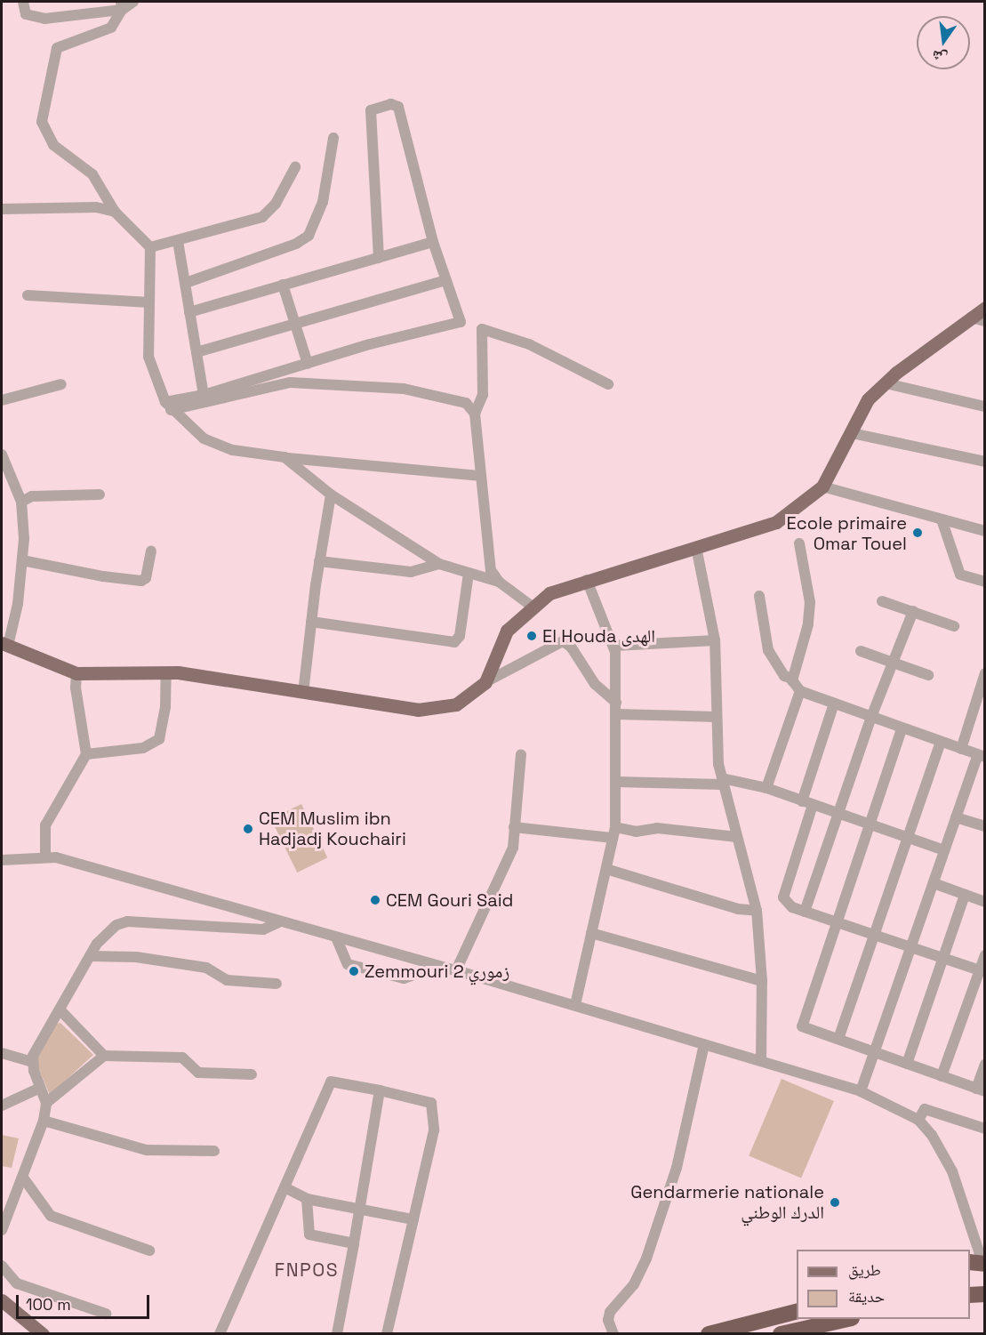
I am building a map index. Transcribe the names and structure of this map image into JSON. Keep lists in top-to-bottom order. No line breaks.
{"districts":["FNPOS"],"places":["Ecole primaire Omar Touel","El Houda الهدى","CEM Muslim ibn Hadjadj Kouchairi","CEM Gouri Said","Zemmouri 2 زموري","Gendarmerie nationale الدرك الوطني"],"legend":["طريق","حديقة"],"scale_bar":"100 m","north":"bottom"}
